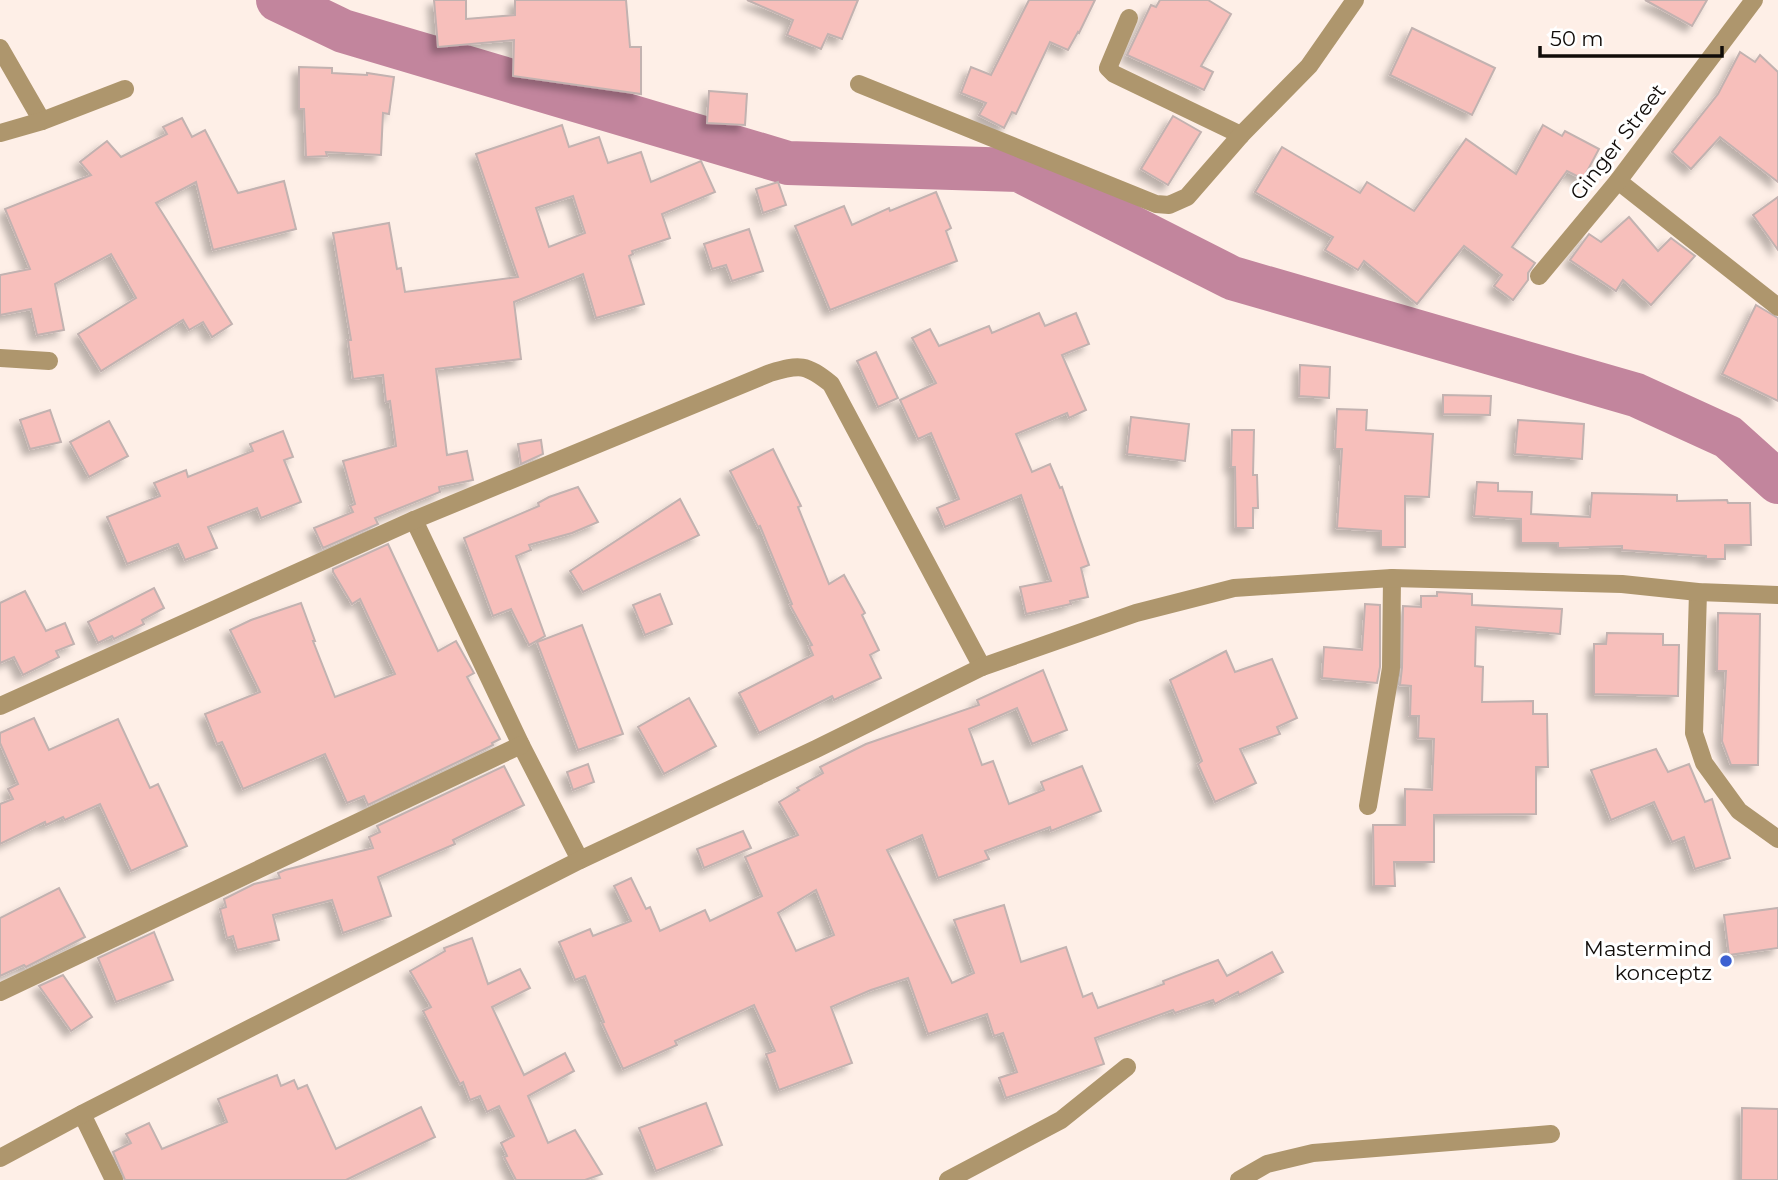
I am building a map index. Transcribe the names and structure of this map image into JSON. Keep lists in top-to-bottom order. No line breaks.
{"streets":{"street":["Ginger Street"]},"places":["Mastermind konceptz"],"scale_bar":"50 m"}
